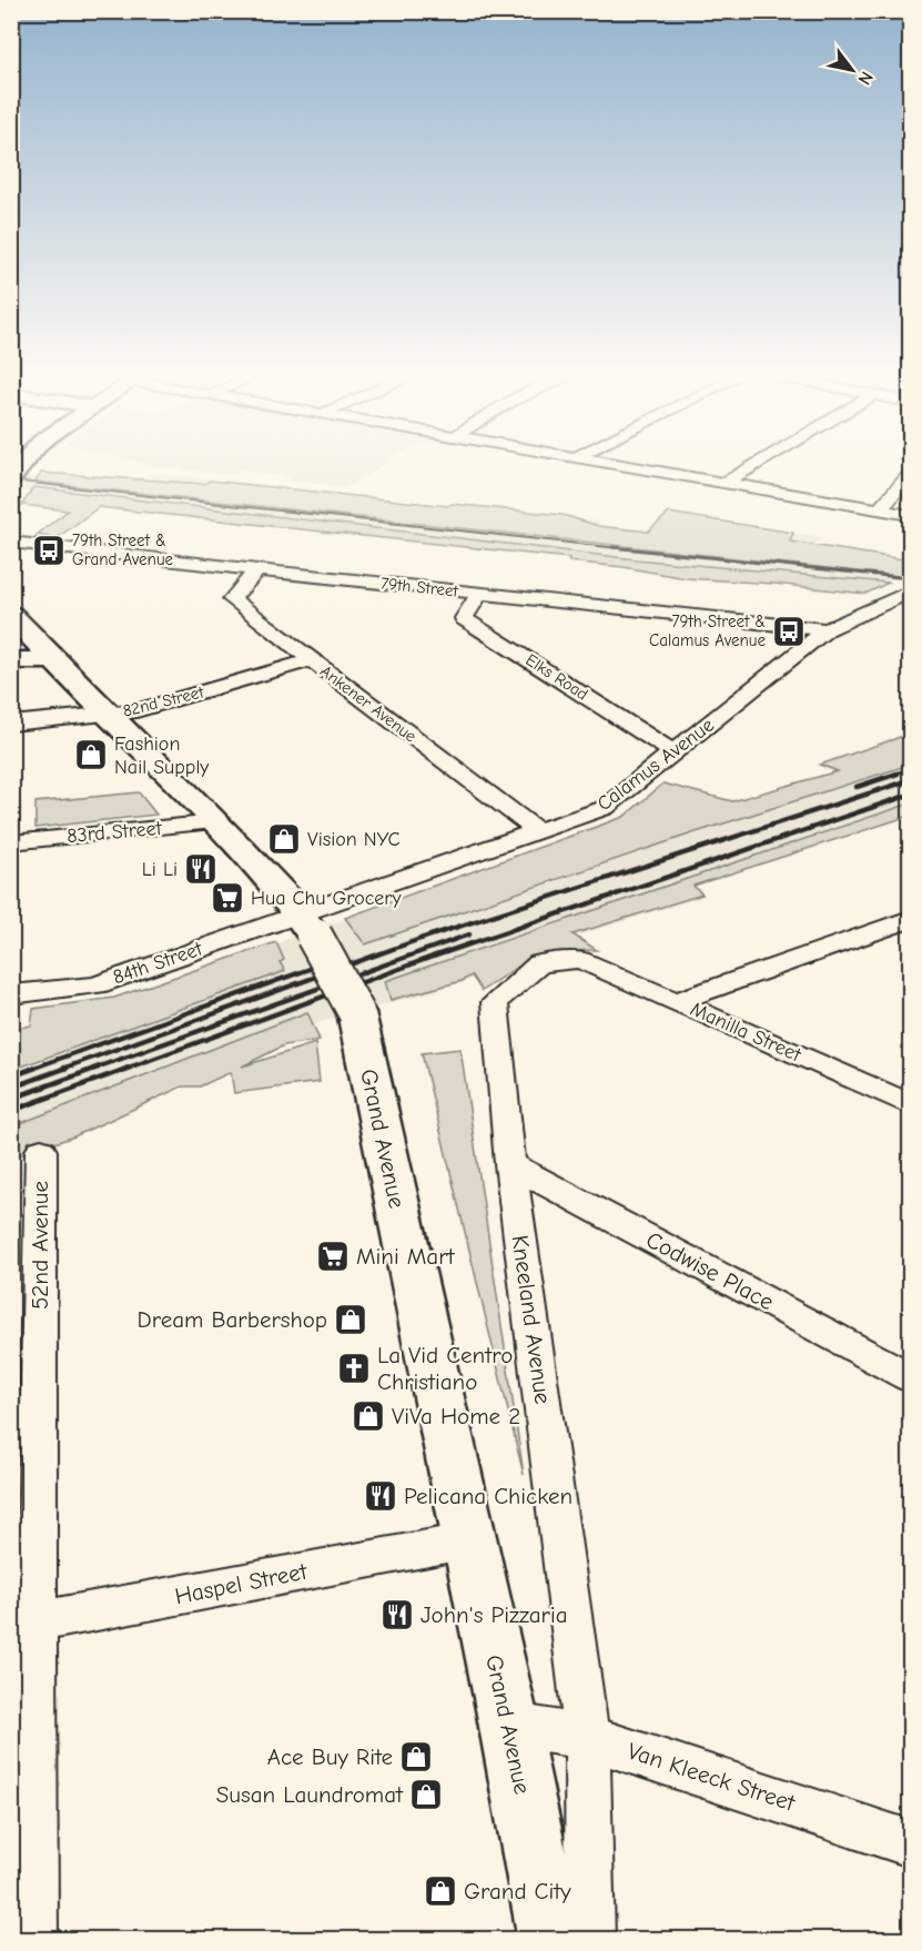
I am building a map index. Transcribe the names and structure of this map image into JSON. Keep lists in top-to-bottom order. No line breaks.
{"streets":{"main road":["Grand Avenue"],"street":["79th Street","Elks Road","82nd Street","Ankener Avenue","Calamus Avenue","83rd Street","84th Street","Manilla Street","52nd Avenue","Codwise Place","Kneeland Avenue","Haspel Street","Van Kleeck Street"]},"crossings":[["79th Street","Elks Road"],["79th Street","Ankener Avenue"],["79th Street","Calamus Avenue"],["Elks Road","Calamus Avenue"],["82nd Street","Ankener Avenue"],["82nd Street","Grand Avenue"],["Ankener Avenue","Calamus Avenue"],["Calamus Avenue","84th Street"],["Calamus Avenue","Grand Avenue"],["83rd Street","Grand Avenue"],["84th Street","Grand Avenue"],["Manilla Street","Kneeland Avenue"],["Grand Avenue","Haspel Street"],["Grand Avenue","Van Kleeck Street"],["52nd Avenue","Haspel Street"],["Codwise Place","Kneeland Avenue"],["Kneeland Avenue","Van Kleeck Street"]],"places":{"bus stop":["79th Street & Grand Avenue","79th Street & Calamus Avenue"],"shop":["Fashion Nail Supply","Vision NYC","Dream Barbershop","ViVa Home 2","Ace Buy Rite","Susan Laundromat","Grand City"],"restaurant":["Li Li","Pelicana Chicken","John's Pizzaria"],"supermarket":["Hua Chu Grocery","Mini Mart"],"church":["La Vid Centro Christiano"]},"north":"bottom right"}
